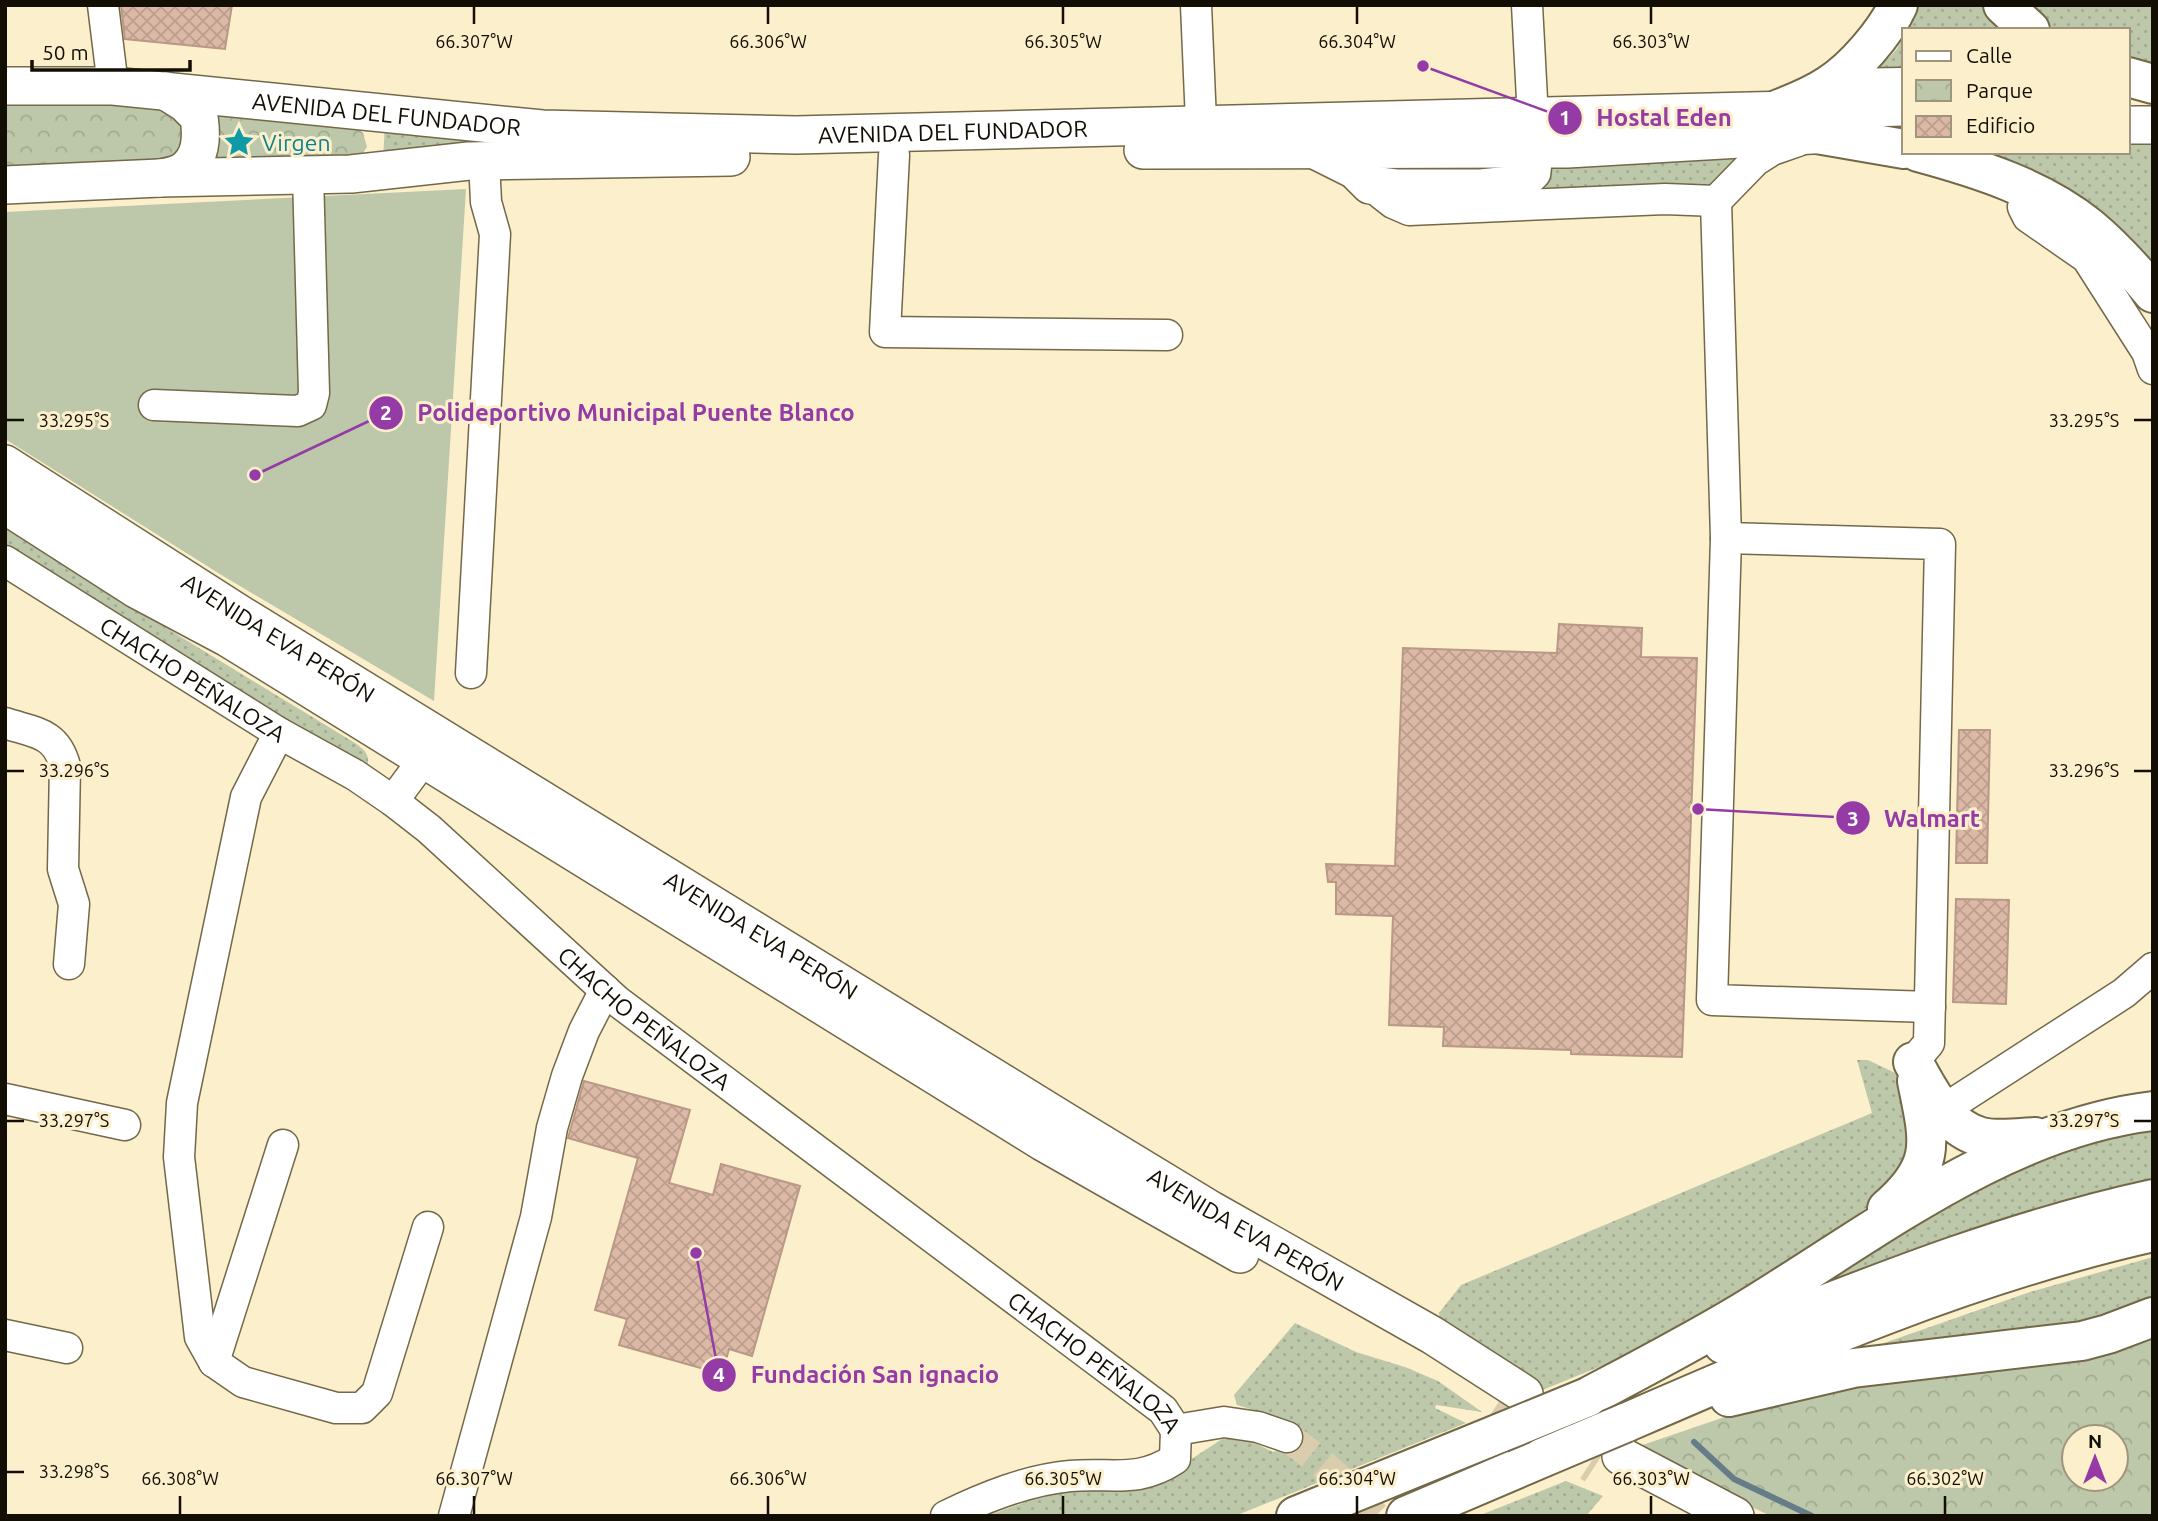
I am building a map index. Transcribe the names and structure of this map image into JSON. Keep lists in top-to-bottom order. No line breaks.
{"streets":{"main road":["AVENIDA DEL FUNDADOR","AVENIDA EVA PERÓN"],"street":["CHACHO PEÑALOZA"]},"places":{"other":["Hostal Eden","Polideportivo Municipal Puente Blanco","Walmart","Fundación San ignacio"],"place":["Virgen"]},"legend":["Calle","Parque","Edificio"],"scale_bar":"50 m","north":"top","coordinates":["66.307°W","66.306°W","66.305°W","66.304°W","66.303°W","33.295°S","33.296°S","33.297°S","33.298°S","66.308°W","66.302°W"]}
